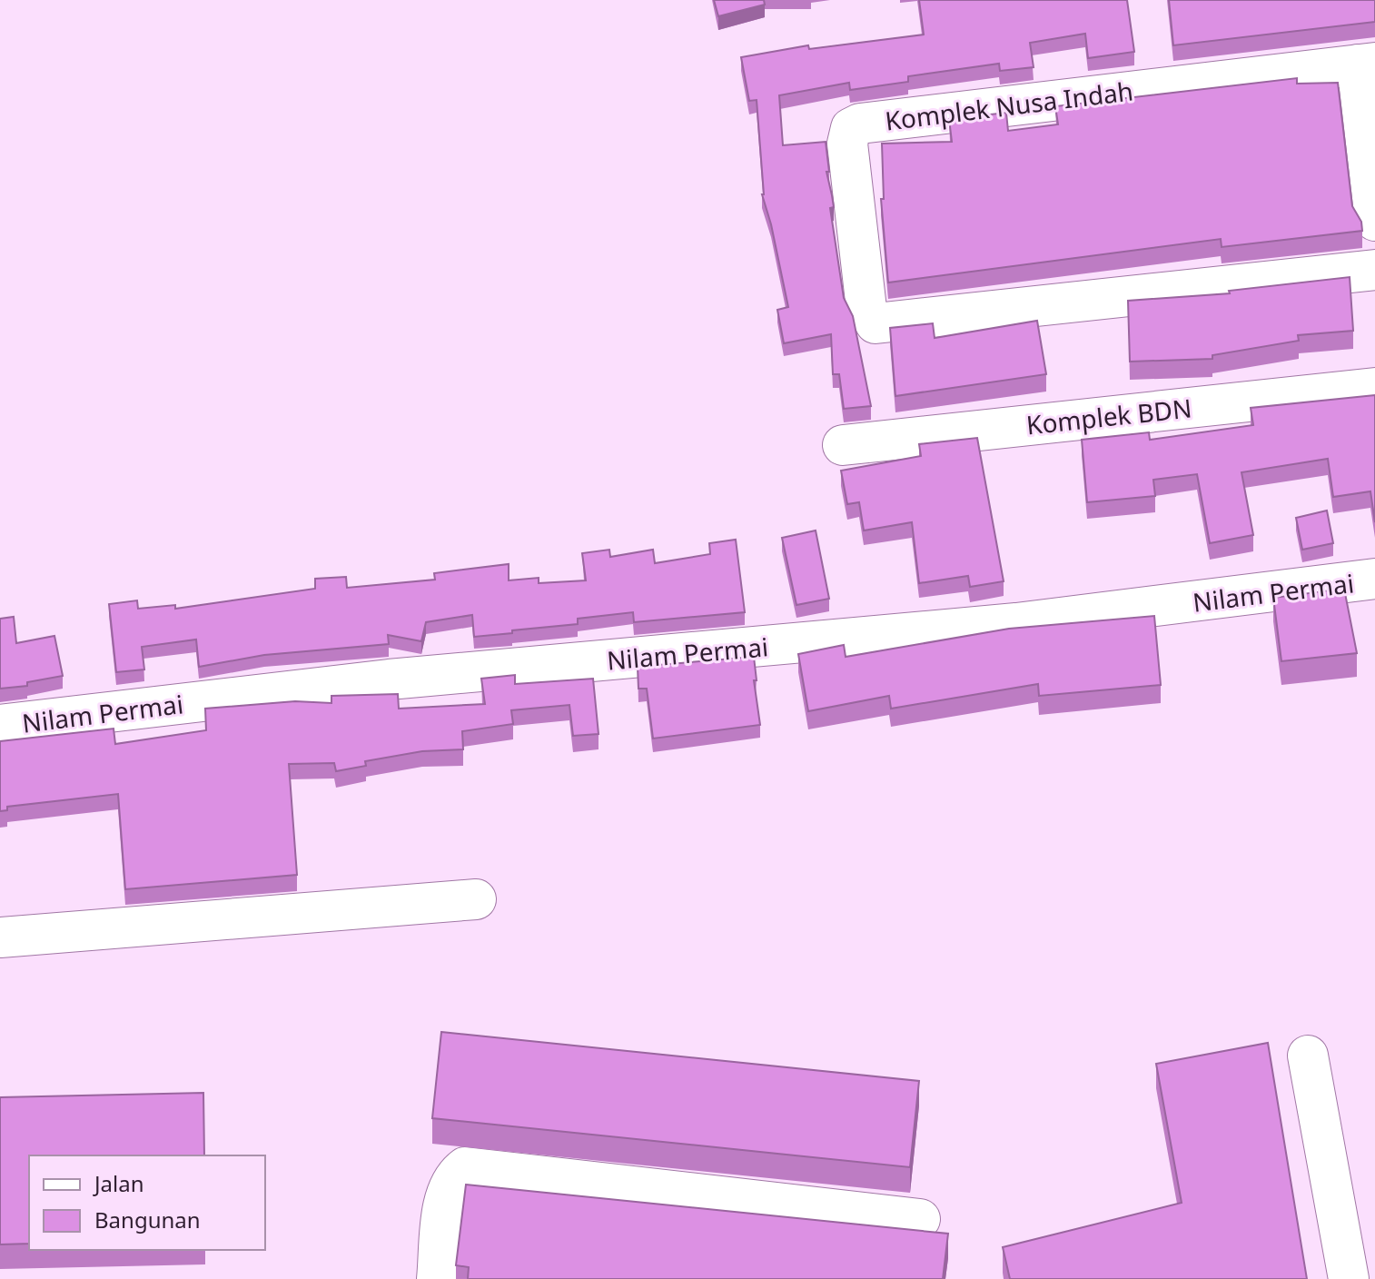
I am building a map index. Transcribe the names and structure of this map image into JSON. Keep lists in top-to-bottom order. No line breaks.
{"streets":{"street":["Komplek Nusa Indah","Komplek BDN","Nilam Permai"]},"legend":["Jalan","Bangunan"]}
